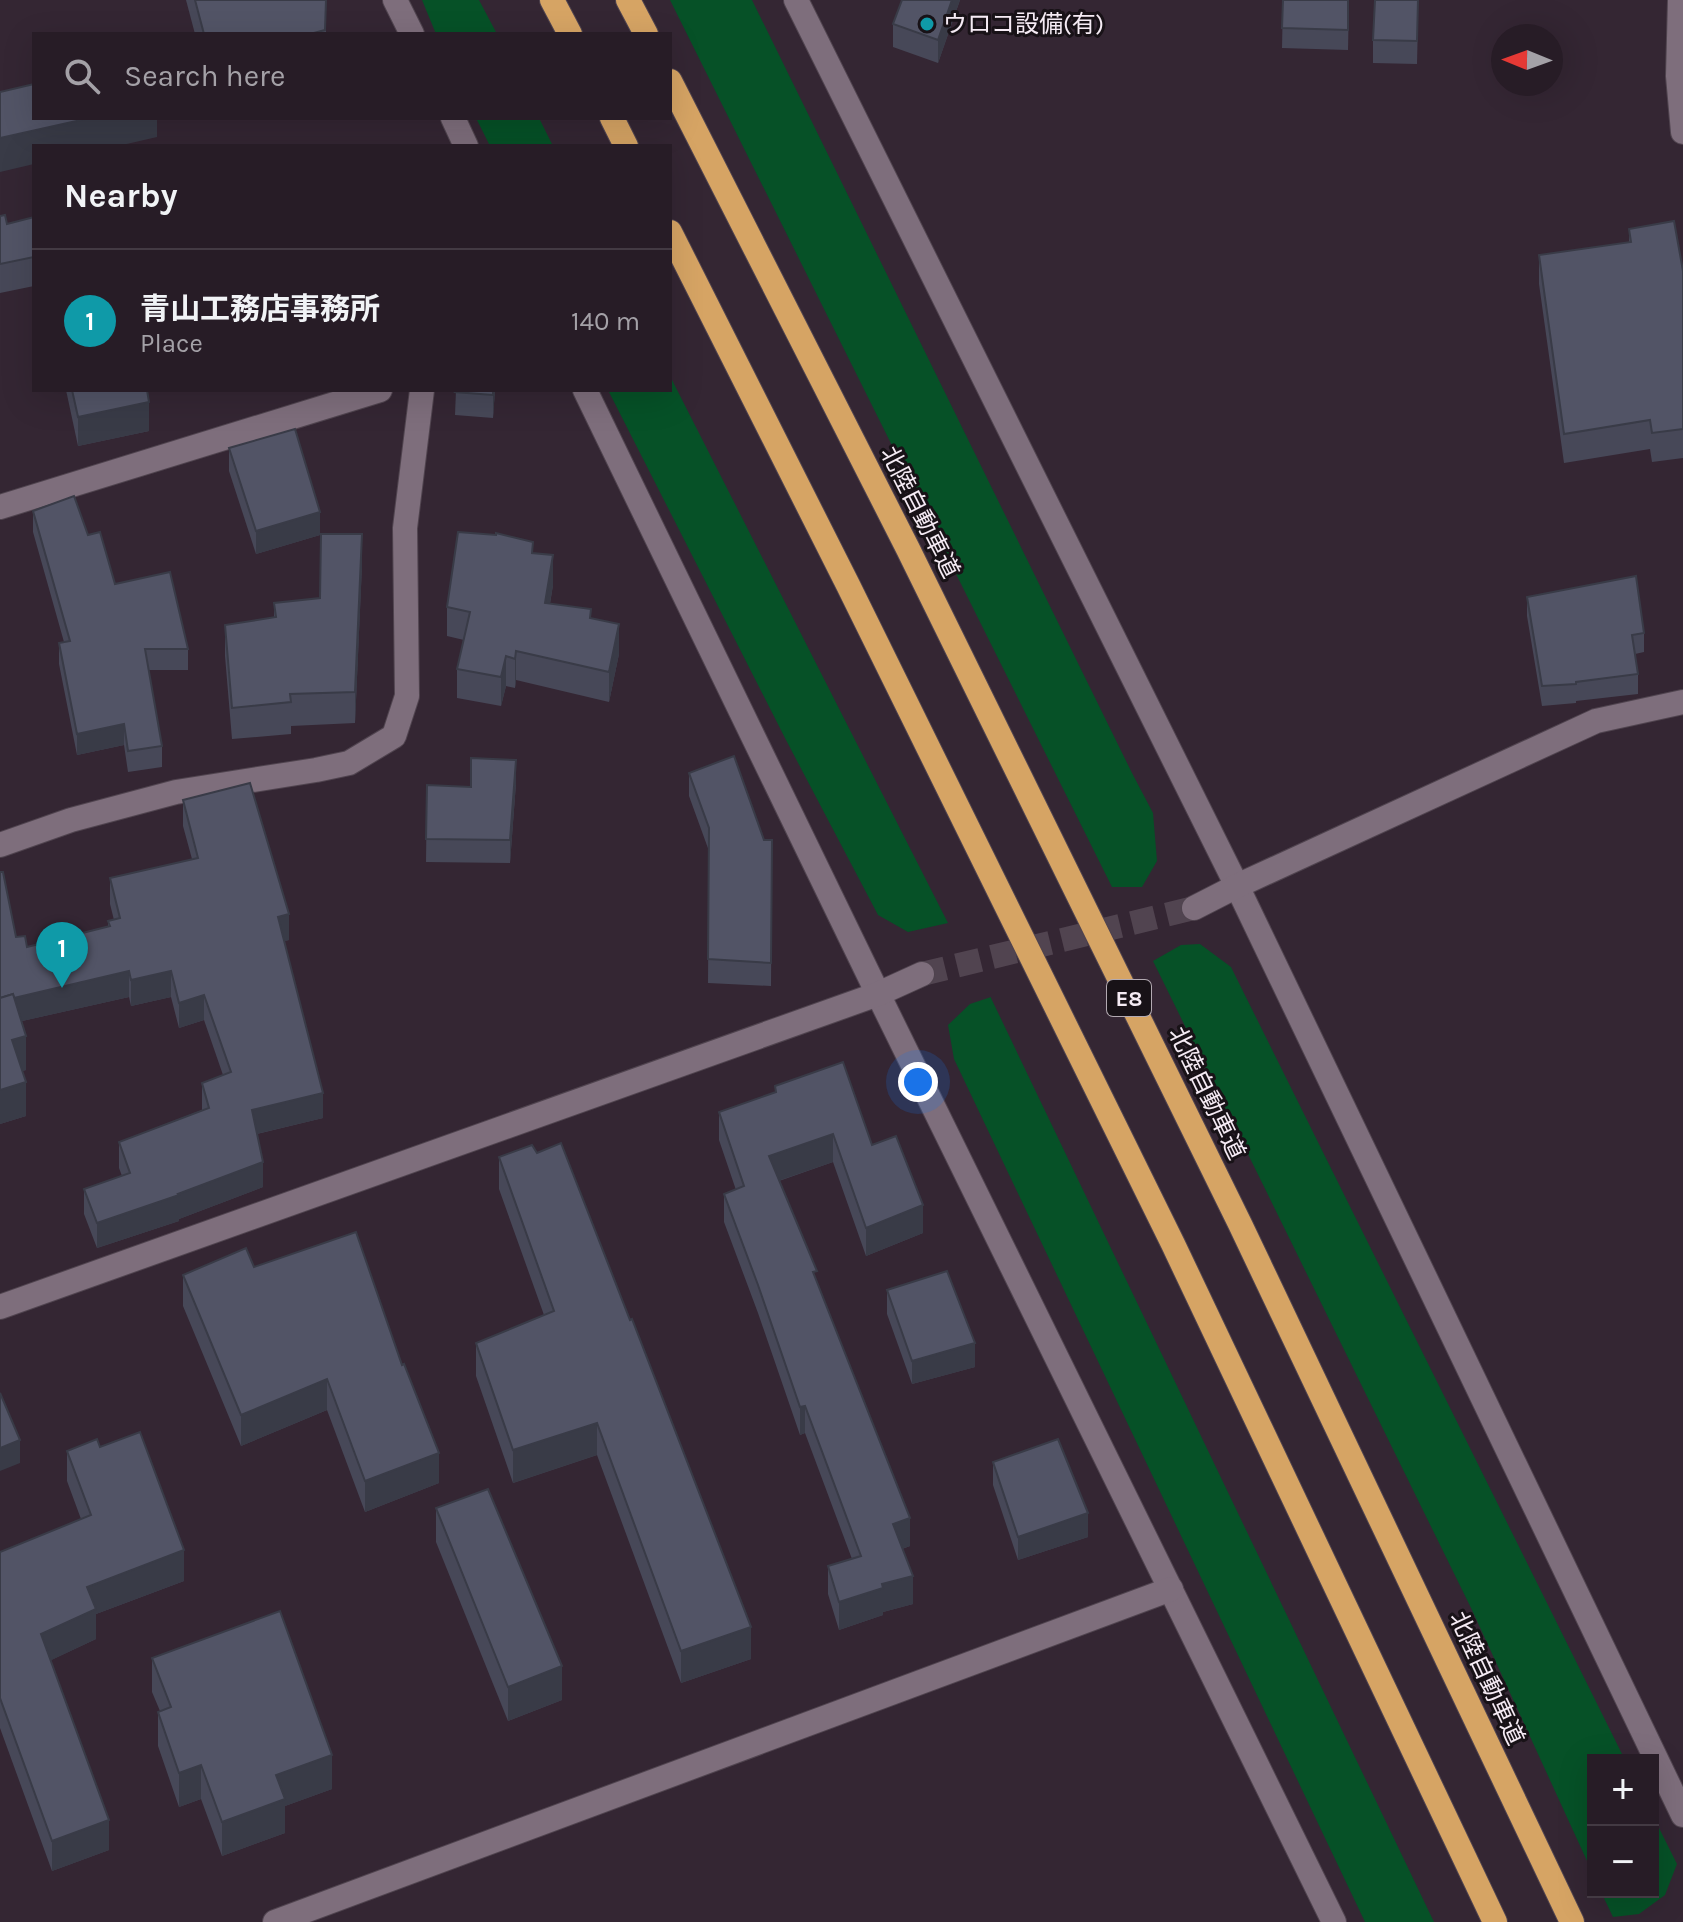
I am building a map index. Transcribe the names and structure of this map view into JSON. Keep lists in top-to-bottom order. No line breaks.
{"streets":{"highway":["北陸自動車道","E8"]},"places":["ウロコ設備(有)"],"north":"left","page":{"search":"Search here","heading":"Nearby","list":[{"mark":"1","name":"青山工務店事務所","note":"Place","value":"140 m"}],"pins":"1","map_buttons":["+","−"]}}
